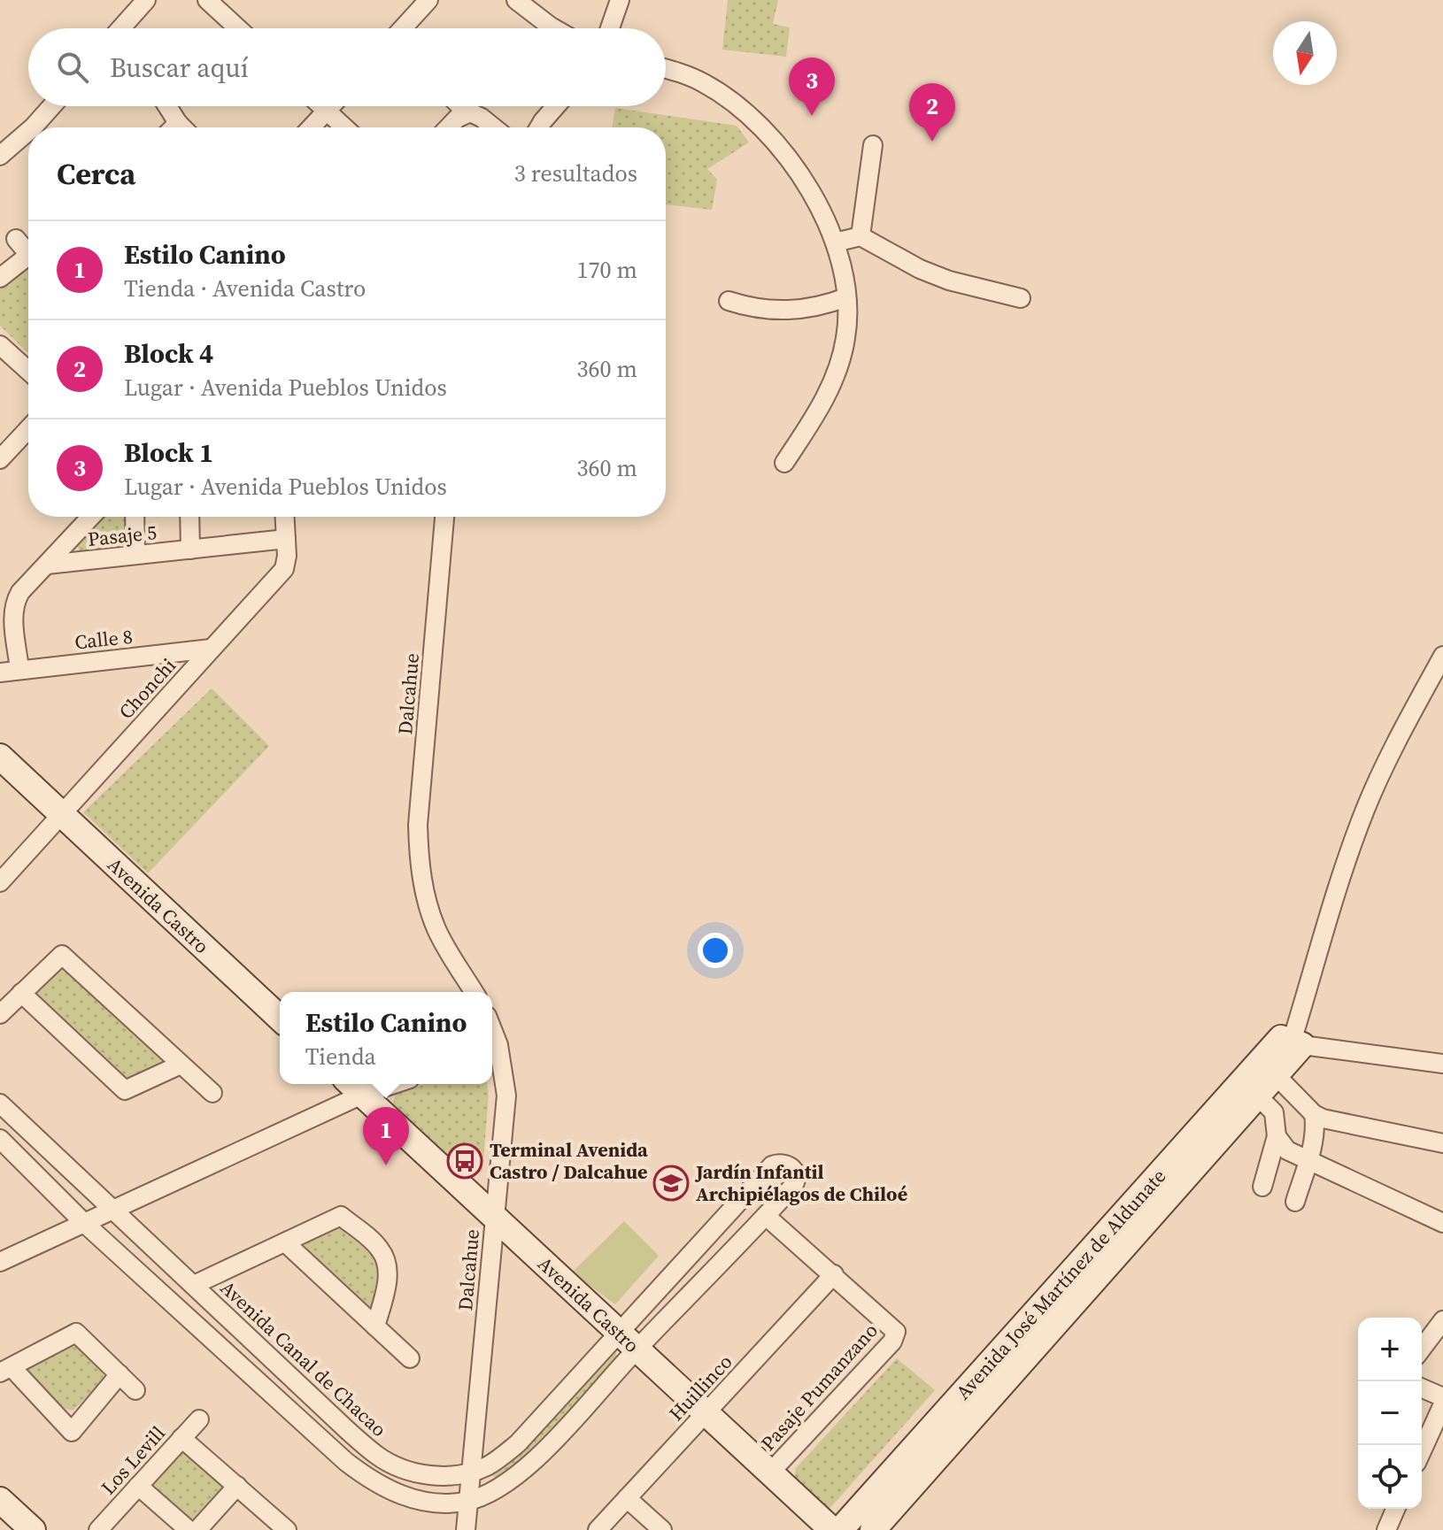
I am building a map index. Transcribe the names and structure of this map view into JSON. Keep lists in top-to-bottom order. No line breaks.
{"streets":{"street":["Pasaje 5","Calle 8","Chonchi","Dalcahue","Avenida Castro","Avenida José Martínez de Aldunate","Avenida Canal de Chacao","Pasaje Pumanzano","Huillinco","Los Levill"]},"crossings":[["Pasaje 5","Chonchi"],["Calle 8","Chonchi"],["Chonchi","Avenida Castro"],["Dalcahue","Avenida Castro"],["Dalcahue","Avenida Canal de Chacao"],["Avenida Castro","Avenida Canal de Chacao"],["Avenida Castro","Pasaje Pumanzano"],["Avenida Castro","Huillinco"],["Avenida Canal de Chacao","Pasaje Pumanzano"],["Pasaje Pumanzano","Huillinco"]],"places":{"bus stop":["Terminal Avenida Castro / Dalcahue"],"school or university":["Jardín Infantil Archipiélagos de Chiloé"]},"north":"bottom","page":{"search":"Buscar aquí","pins":["3","2","1"],"heading":["Cerca","3 resultados"],"list":[{"mark":"1","name":"Estilo Canino","note":"Tienda · Avenida Castro","value":"170 m"},{"mark":"2","name":"Block 4","note":"Lugar · Avenida Pueblos Unidos","value":"360 m"},{"mark":"3","name":"Block 1","note":"Lugar · Avenida Pueblos Unidos","value":"360 m"}],"popup":["Estilo Canino","Tienda"],"map_buttons":["+","−"]}}
